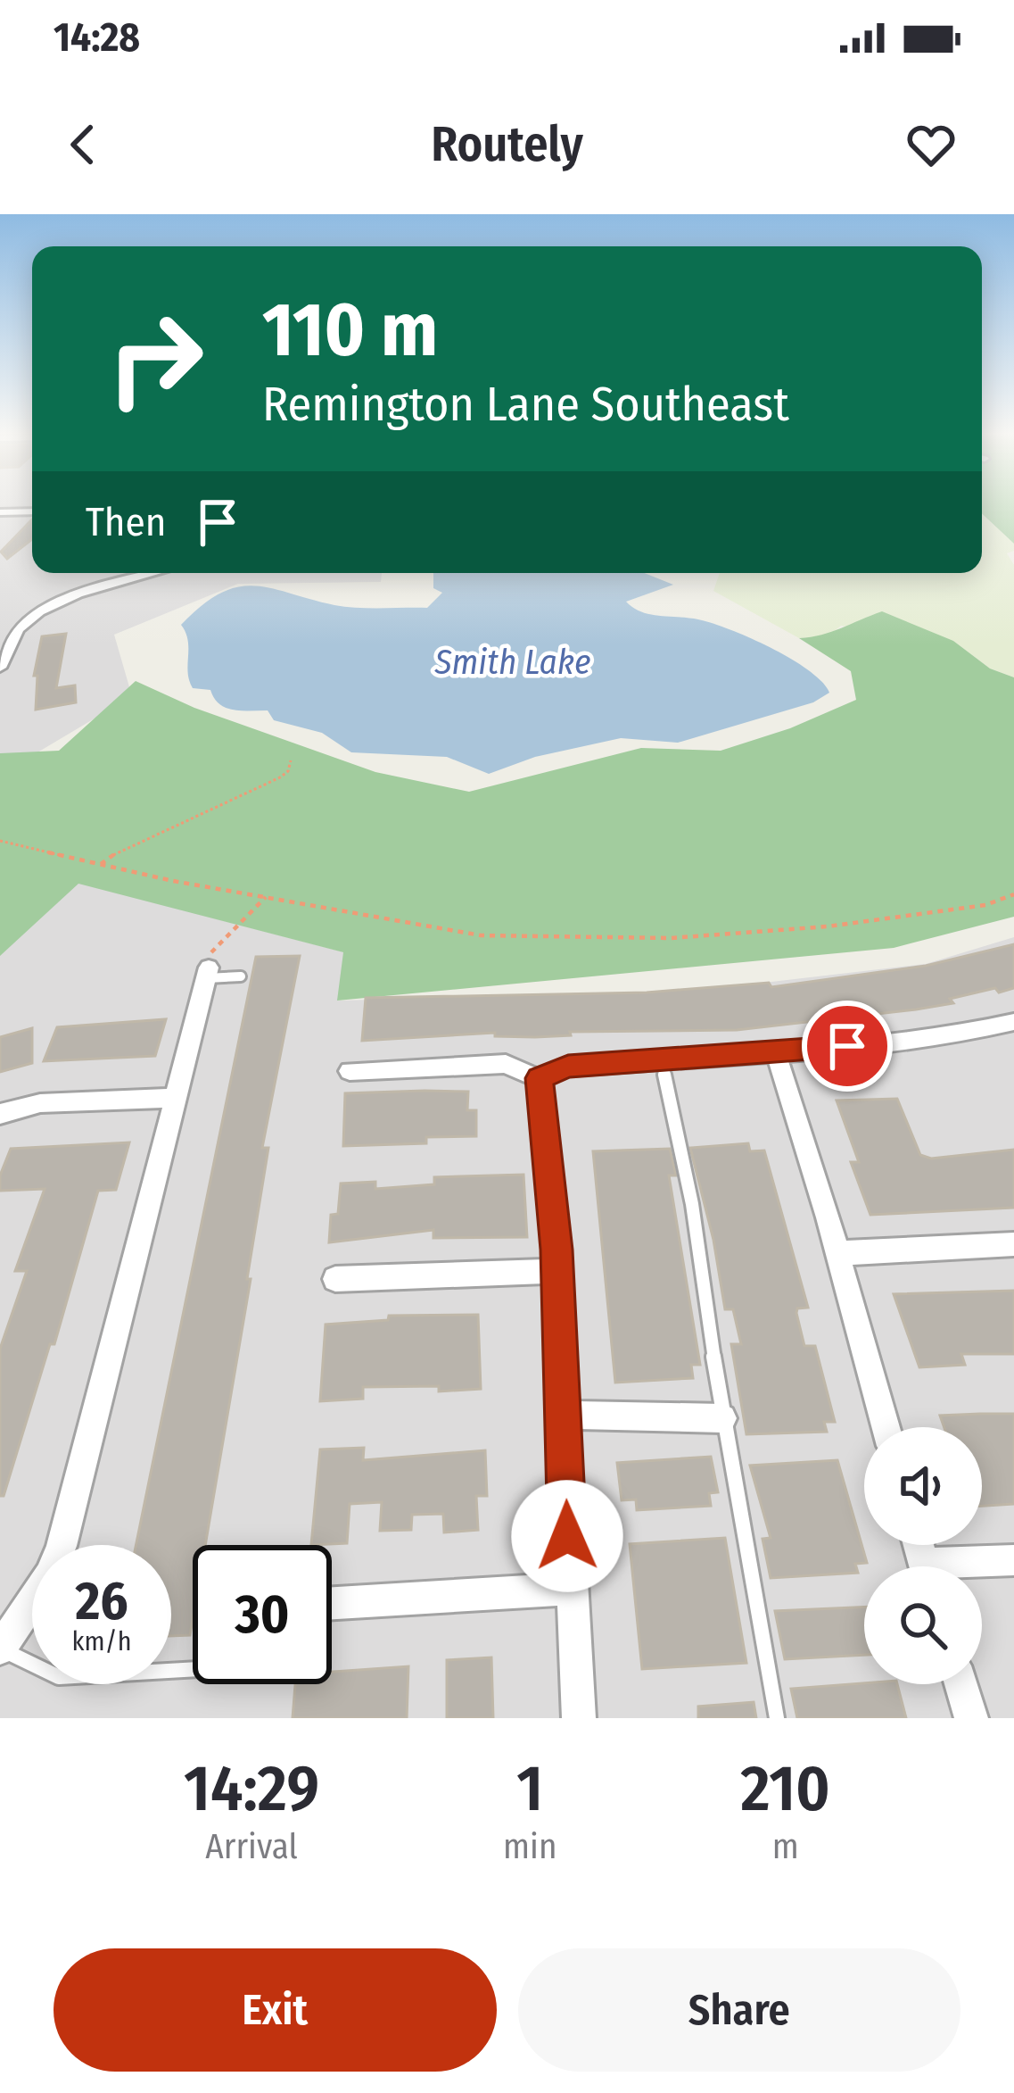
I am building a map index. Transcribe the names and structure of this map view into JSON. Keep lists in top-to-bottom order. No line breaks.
{"water":["Smith Lake"],"page":{"status":"14:28","header":"Routely","turn":["110 m","Remington Lane Southeast"],"then":"Then","speed":"26 km/h","limit":"30","eta":["14:29","Arrival","1","min","210","m"],"buttons":["Exit","Share"]}}
